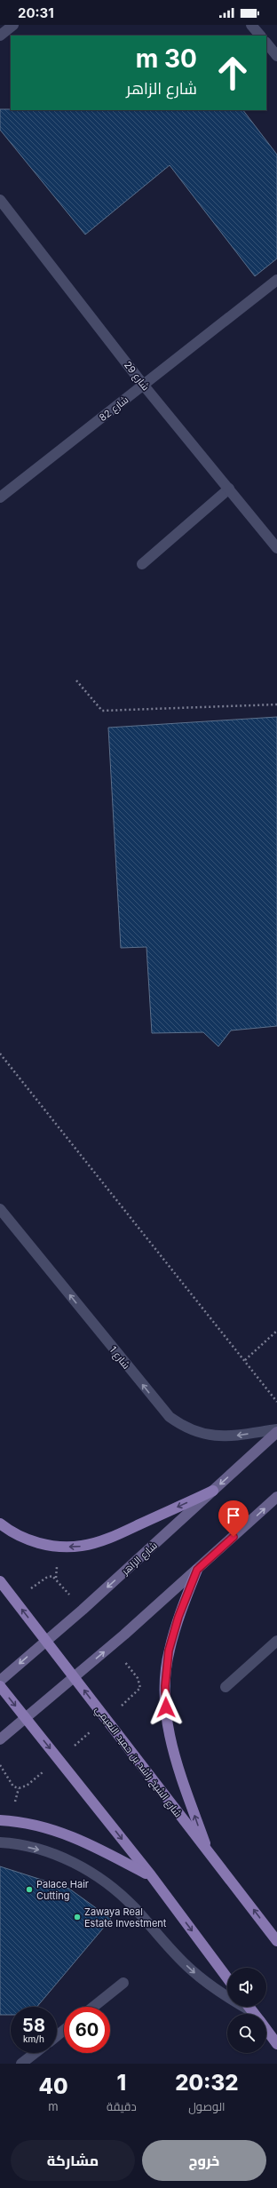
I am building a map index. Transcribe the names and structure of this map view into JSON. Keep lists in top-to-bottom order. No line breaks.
{"streets":{"main road":["شارع الزاهر","شارع الشيخ راشد بن حميد النعيمي"],"street":["شارع 29","شارع 82","شارع 1"]},"crossings":[["شارع 29","شارع 82"],["شارع 1","شارع الزاهر"],["شارع الزاهر","شارع الشيخ راشد بن حميد النعيمي"]],"one_way":["شارع 1"],"places":["Palace Hair Cutting","Zawaya Real Estate Investment"],"page":{"status":"20:31","turn":["30 m","شارع الزاهر"],"speed":"58 km/h","limit":"60","eta":["20:32","الوصول","1","دقيقة","40","m"],"buttons":["خروج","مشاركة"]}}
